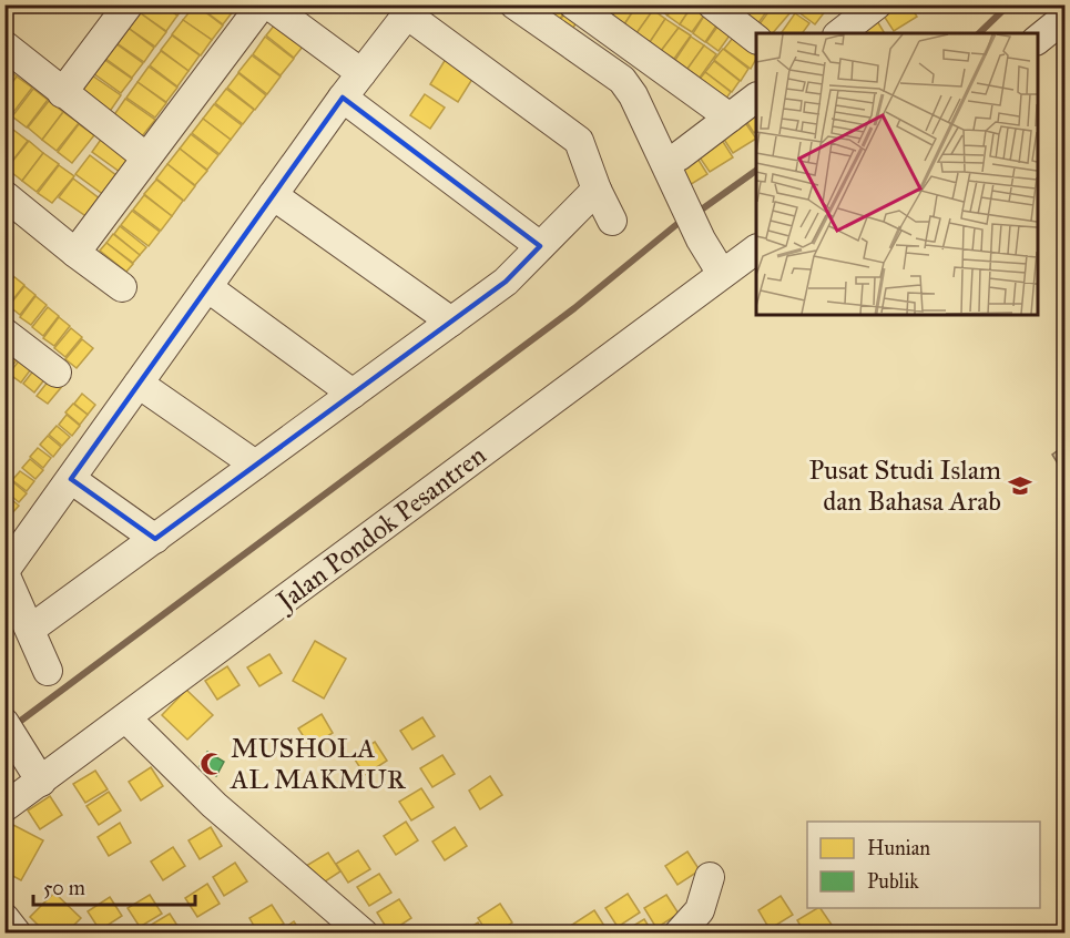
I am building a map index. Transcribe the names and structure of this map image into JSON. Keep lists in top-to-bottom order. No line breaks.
{"streets":{"street":["Jalan Pondok Pesantren"]},"places":{"school or university":["Pusat Studi Islam dan Bahasa Arab"],"mosque":["MUSHOLA AL MAKMUR"]},"legend":["Hunian","Publik"],"scale_bar":"50 m"}
